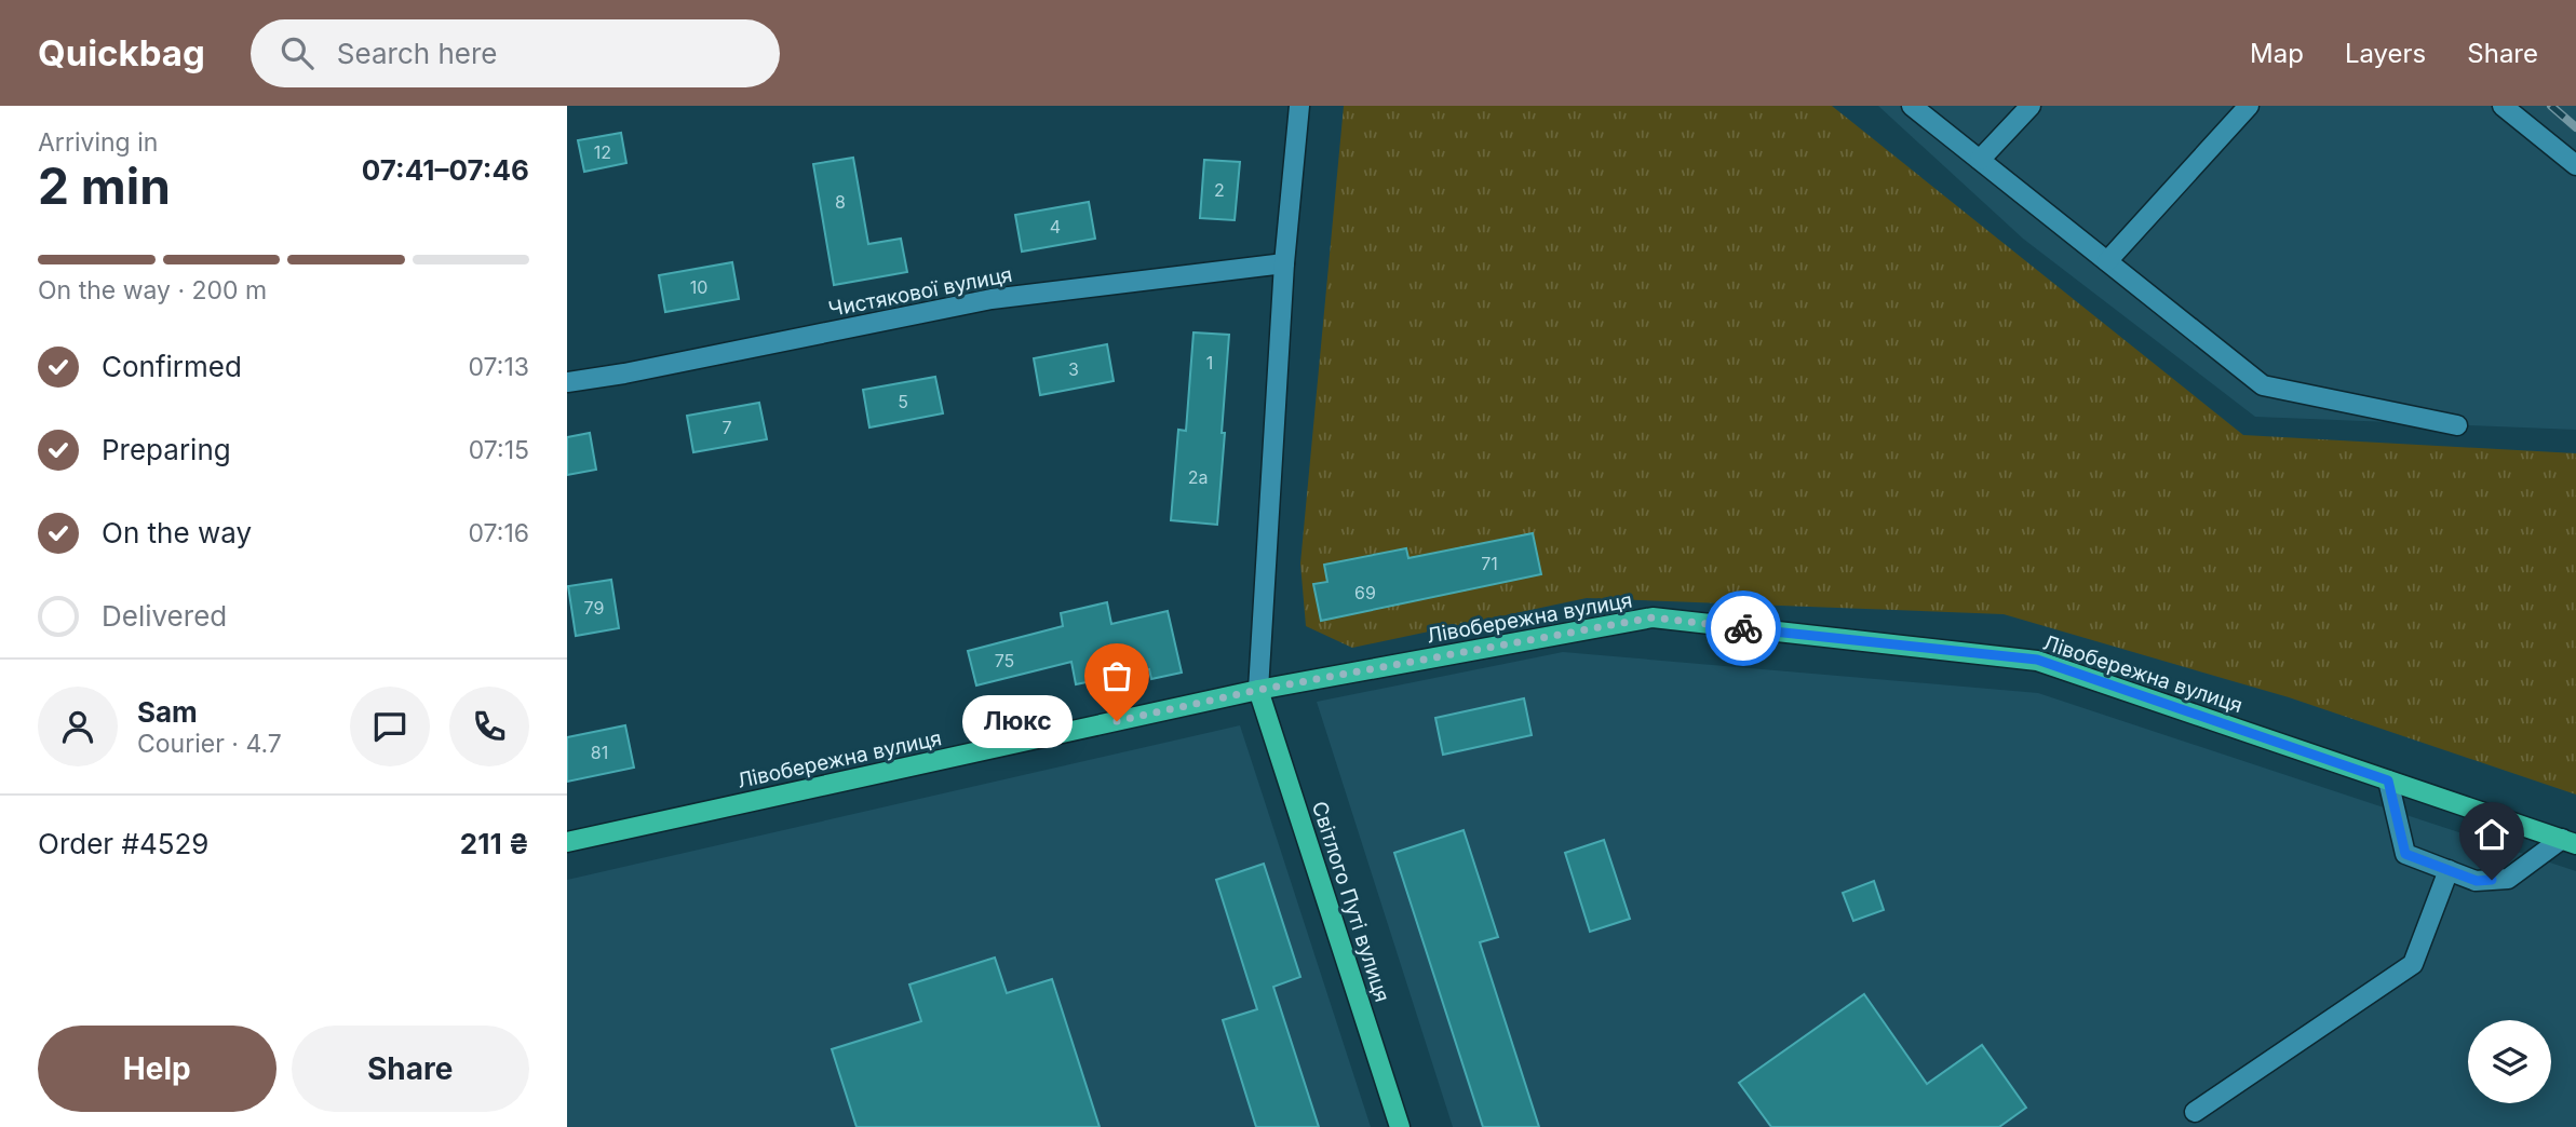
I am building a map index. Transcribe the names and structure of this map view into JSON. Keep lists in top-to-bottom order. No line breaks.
{"streets":{"main road":["Лівобережна вулиця","Світлого Путі вулиця"],"street":["Чистякової вулиця"]},"crossings":[["Лівобережна вулиця","Світлого Путі вулиця"]],"places":["Люкс"],"house_numbers":["12","2","8","4","10","1","3","5","7","2а","71","69","79","75","81"],"page":{"header":"Quickbag","search":"Search here","nav":["Map","Layers","Share"],"heading":["2 min","Arriving in","07:41–07:46"],"panel":["Sam","Courier · 4.7","Order #4529","211 ₴"],"bar":"On the way · 200 m","list":[["Confirmed","07:13"],["Preparing","07:15"],["On the way","07:16"],"Delivered"],"bubble":"Люкс","buttons":["Help","Share"]}}
